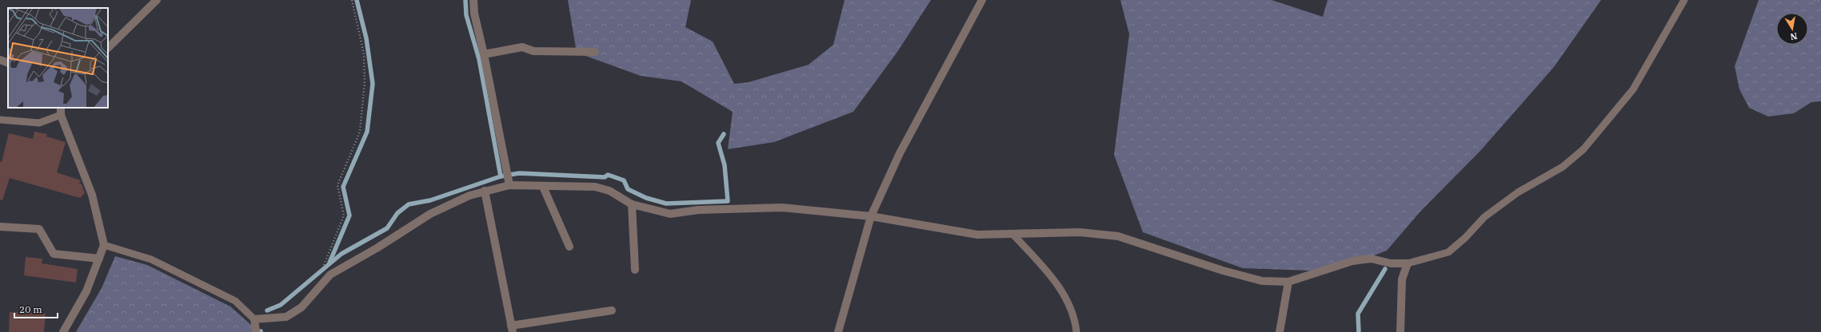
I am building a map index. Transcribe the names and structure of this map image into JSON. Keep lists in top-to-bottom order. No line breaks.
{"scale_bar":"20 m","north":"bottom"}
